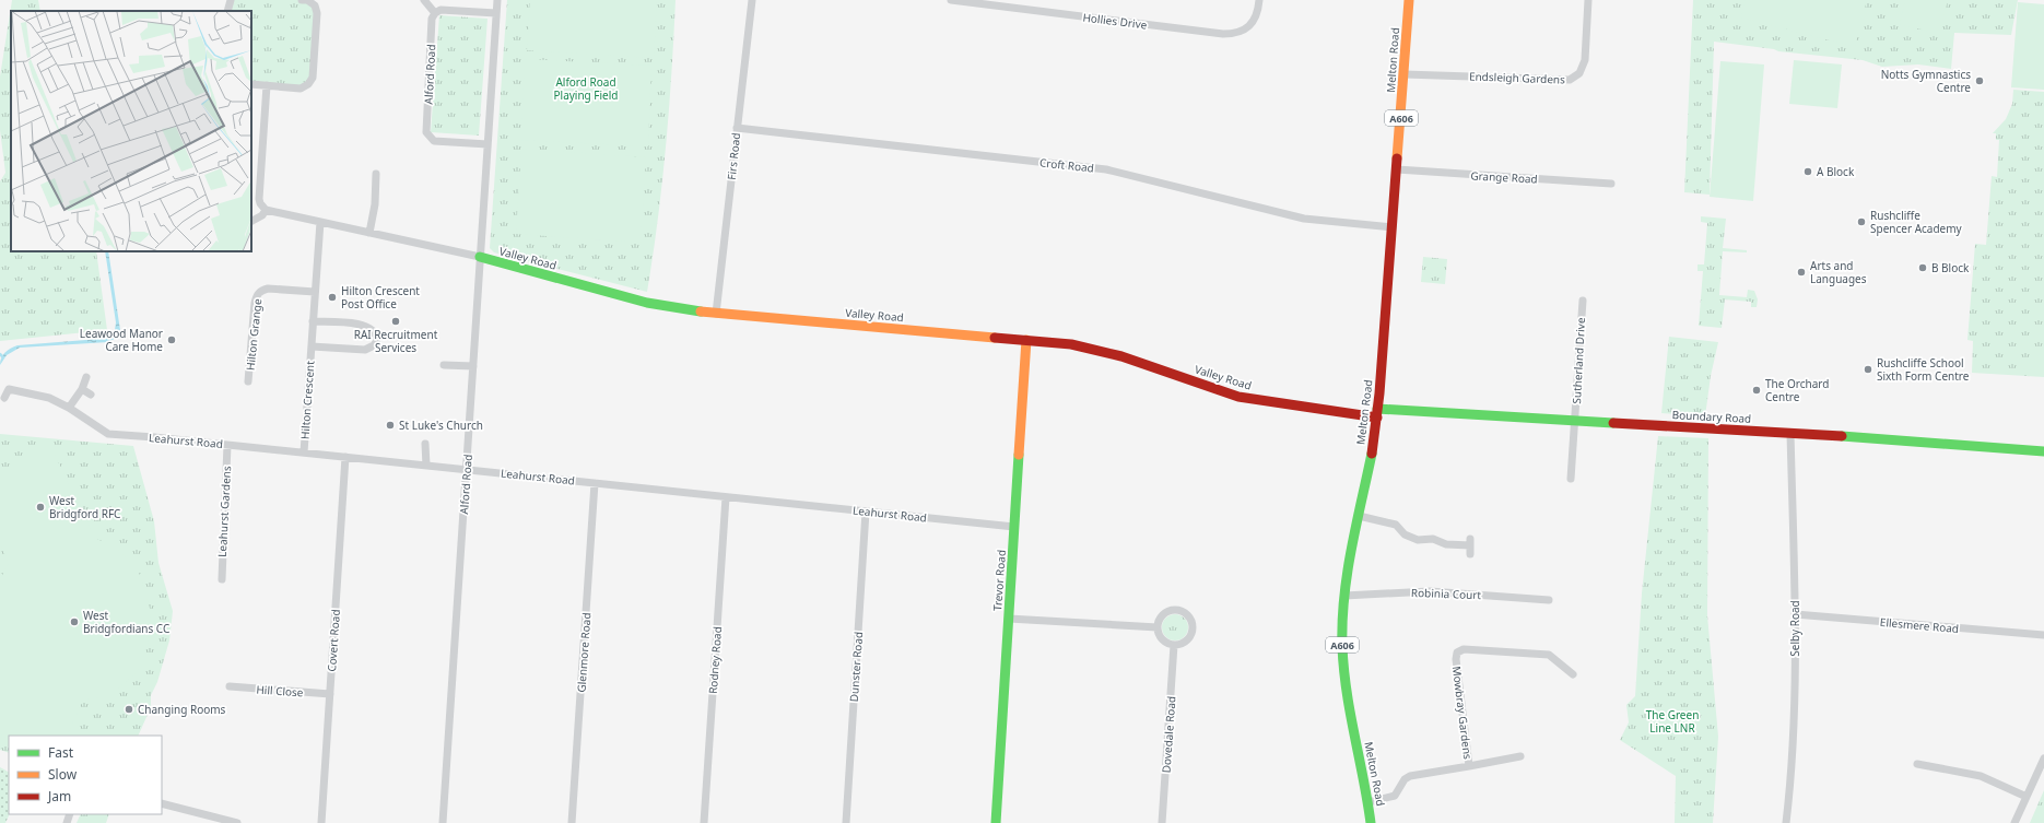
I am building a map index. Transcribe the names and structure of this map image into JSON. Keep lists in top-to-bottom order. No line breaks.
{"streets":{"street":["Hollies Drive","Melton Road","Alford Road","Endsleigh Gardens","A606","Firs Road","Croft Road","Grange Road","Valley Road","Hilton Grange","Sutherland Drive","Hilton Crescent","Boundary Road","Leahurst Road","Leahurst Gardens","Trevor Road","Robinia Court","Ellesmere Road","Selby Road","Covert Road","Glenmore Road","Rodney Road","Dunster Road","Hill Close","Mowbray Gardens","Dovedale Road"]},"crossings":[["Melton Road","Endsleigh Gardens"],["Melton Road","Croft Road"],["Melton Road","Grange Road"],["Melton Road","Valley Road"],["Melton Road","Boundary Road"],["Melton Road","Robinia Court"],["Melton Road","Mowbray Gardens"],["Alford Road","Valley Road"],["Alford Road","Leahurst Road"],["Firs Road","Croft Road"],["Firs Road","Valley Road"],["Valley Road","Hilton Crescent"],["Valley Road","Boundary Road"],["Valley Road","Trevor Road"],["Hilton Grange","Hilton Crescent"],["Sutherland Drive","Boundary Road"],["Hilton Crescent","Leahurst Road"],["Boundary Road","Selby Road"],["Leahurst Road","Leahurst Gardens"],["Leahurst Road","Trevor Road"],["Leahurst Road","Covert Road"],["Leahurst Road","Glenmore Road"],["Leahurst Road","Rodney Road"],["Leahurst Road","Dunster Road"],["Ellesmere Road","Selby Road"],["Covert Road","Hill Close"]],"parks":["Alford Road Playing Field","The Green Line LNR"],"places":["Notts Gymnastics Centre","A Block","Rushcliffe Spencer Academy","B Block","Arts and Languages","Hilton Crescent Post Office","RAI Recruitment Services","Leawood Manor Care Home","Rushcliffe School Sixth Form Centre","The Orchard Centre","St Luke's Church","West Bridgford RFC","West Bridgfordians CC","Changing Rooms"],"legend":["Fast","Slow","Jam"]}
